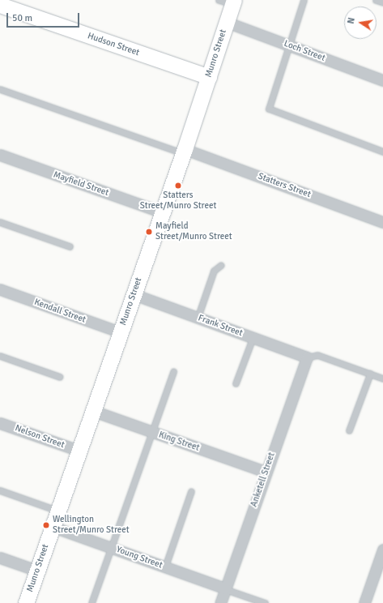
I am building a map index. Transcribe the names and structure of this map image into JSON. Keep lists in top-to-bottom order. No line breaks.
{"streets":{"street":["Hudson Street","Loch Street","Munro Street","Mayfield Street","Statters Street","Kendall Street","Frank Street","Nelson Street","King Street","Anketell Street","Young Street"]},"crossings":[["Hudson Street","Munro Street"],["Loch Street","Munro Street"],["Munro Street","Mayfield Street"],["Munro Street","Statters Street"],["Munro Street","Kendall Street"],["Munro Street","Frank Street"],["Munro Street","Nelson Street"],["Munro Street","King Street"],["Munro Street","Young Street"],["Frank Street","Anketell Street"],["King Street","Anketell Street"],["Anketell Street","Young Street"]],"places":["Statters Street/Munro Street","Mayfield Street/Munro Street","Wellington Street/Munro Street"],"scale_bar":"50 m","north":"left"}
